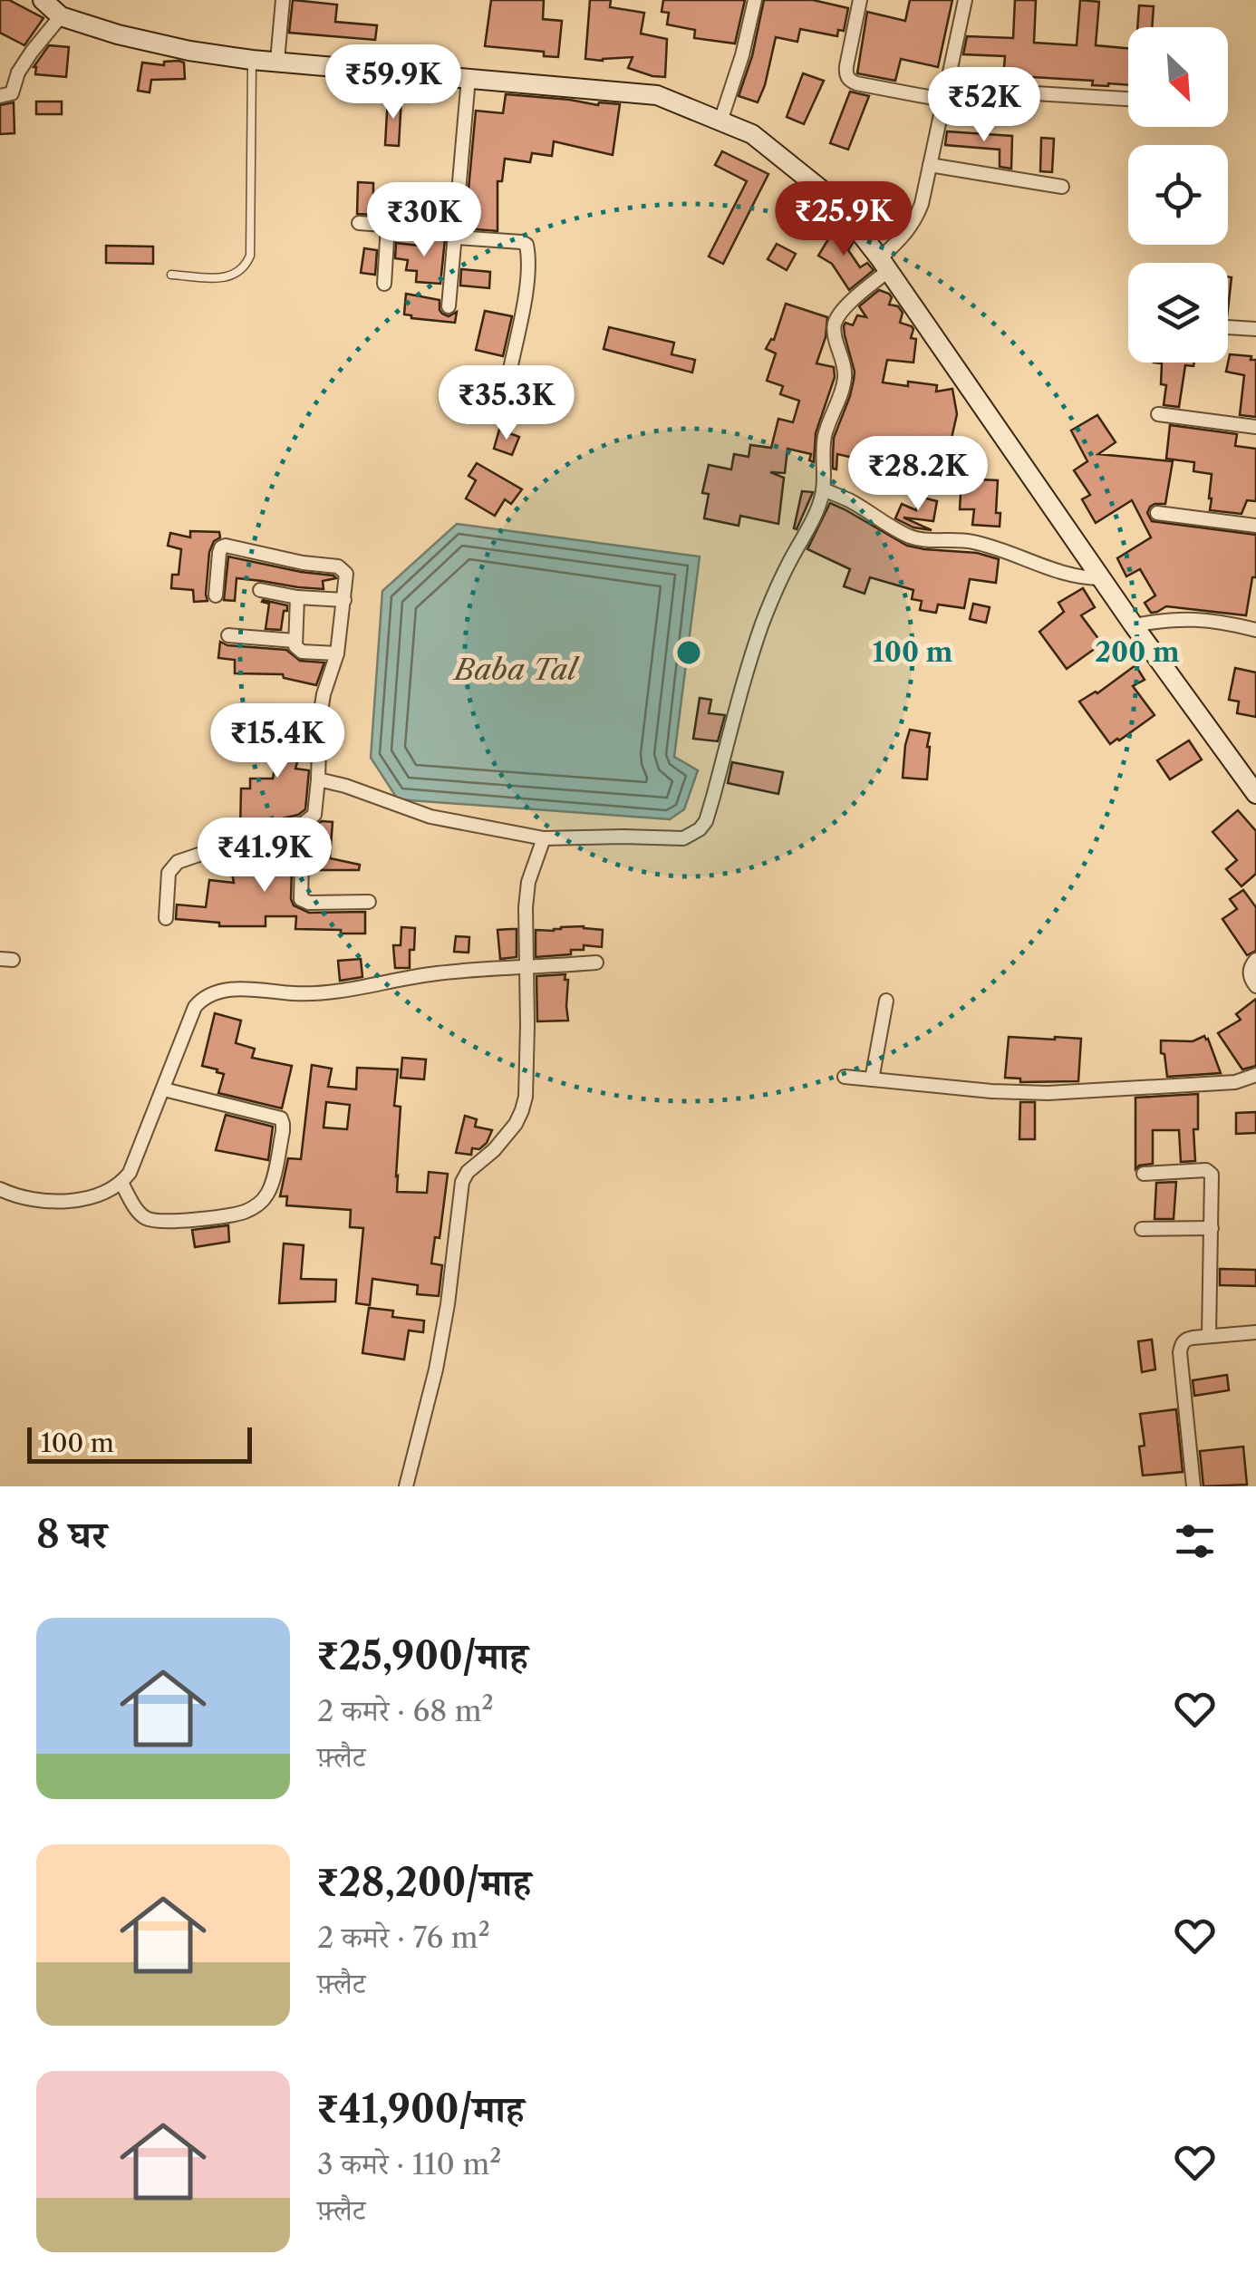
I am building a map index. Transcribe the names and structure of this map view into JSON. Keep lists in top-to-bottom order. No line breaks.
{"water":["Baba Tal"],"scale_bar":"100 m","north":"bottom right","page":{"price":["₹59.9K","₹52K","₹25.9K","₹30K","₹35.3K","₹28.2K","₹15.4K","₹41.9K"],"scale":"100 m","heading":"8 घर","list":[{"name":"₹25,900/माह","note":"2 कमरे · 68 m² · फ़्लैट"},{"name":"₹28,200/माह","note":"2 कमरे · 76 m² · फ़्लैट"},{"name":"₹41,900/माह","note":"3 कमरे · 110 m² · फ़्लैट"}]},"rings":["100 m","200 m"]}
